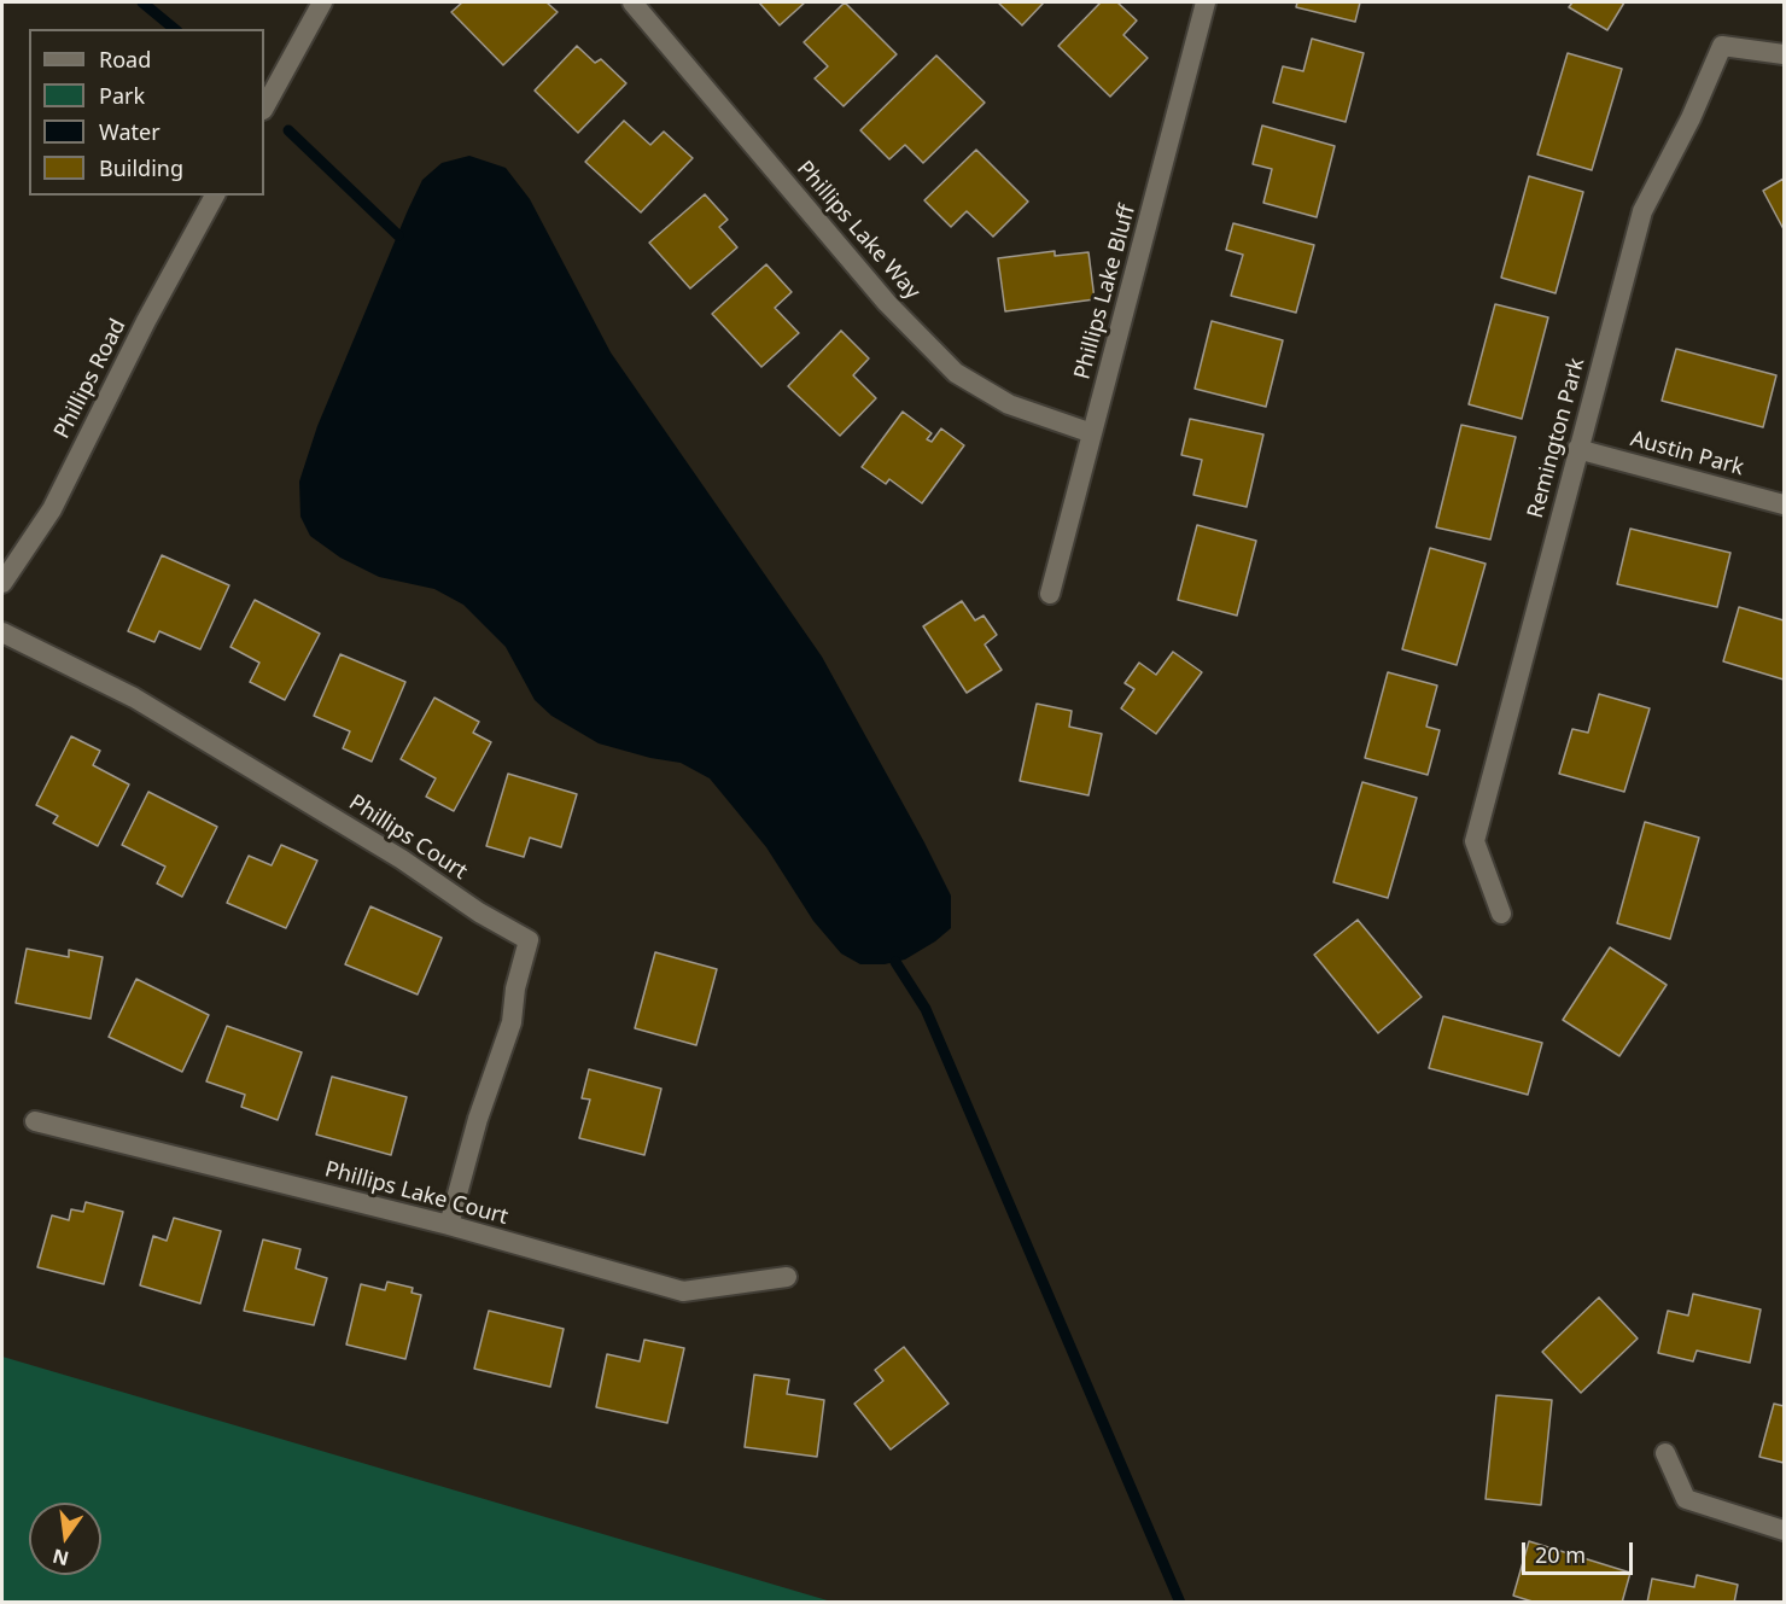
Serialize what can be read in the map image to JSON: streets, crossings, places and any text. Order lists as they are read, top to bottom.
{
  "streets": {
    "street": [
      "Phillips Lake Way",
      "Phillips Lake Bluff",
      "Phillips Road",
      "Remington Park",
      "Austin Park",
      "Phillips Court",
      "Phillips Lake Court"
    ]
  },
  "crossings": [
    ["Phillips Lake Way", "Phillips Lake Bluff"],
    ["Remington Park", "Austin Park"],
    ["Phillips Court", "Phillips Lake Court"]
  ],
  "legend": [
    "Road",
    "Park",
    "Water",
    "Building"
  ],
  "scale_bar": "20 m",
  "north": "bottom"
}
